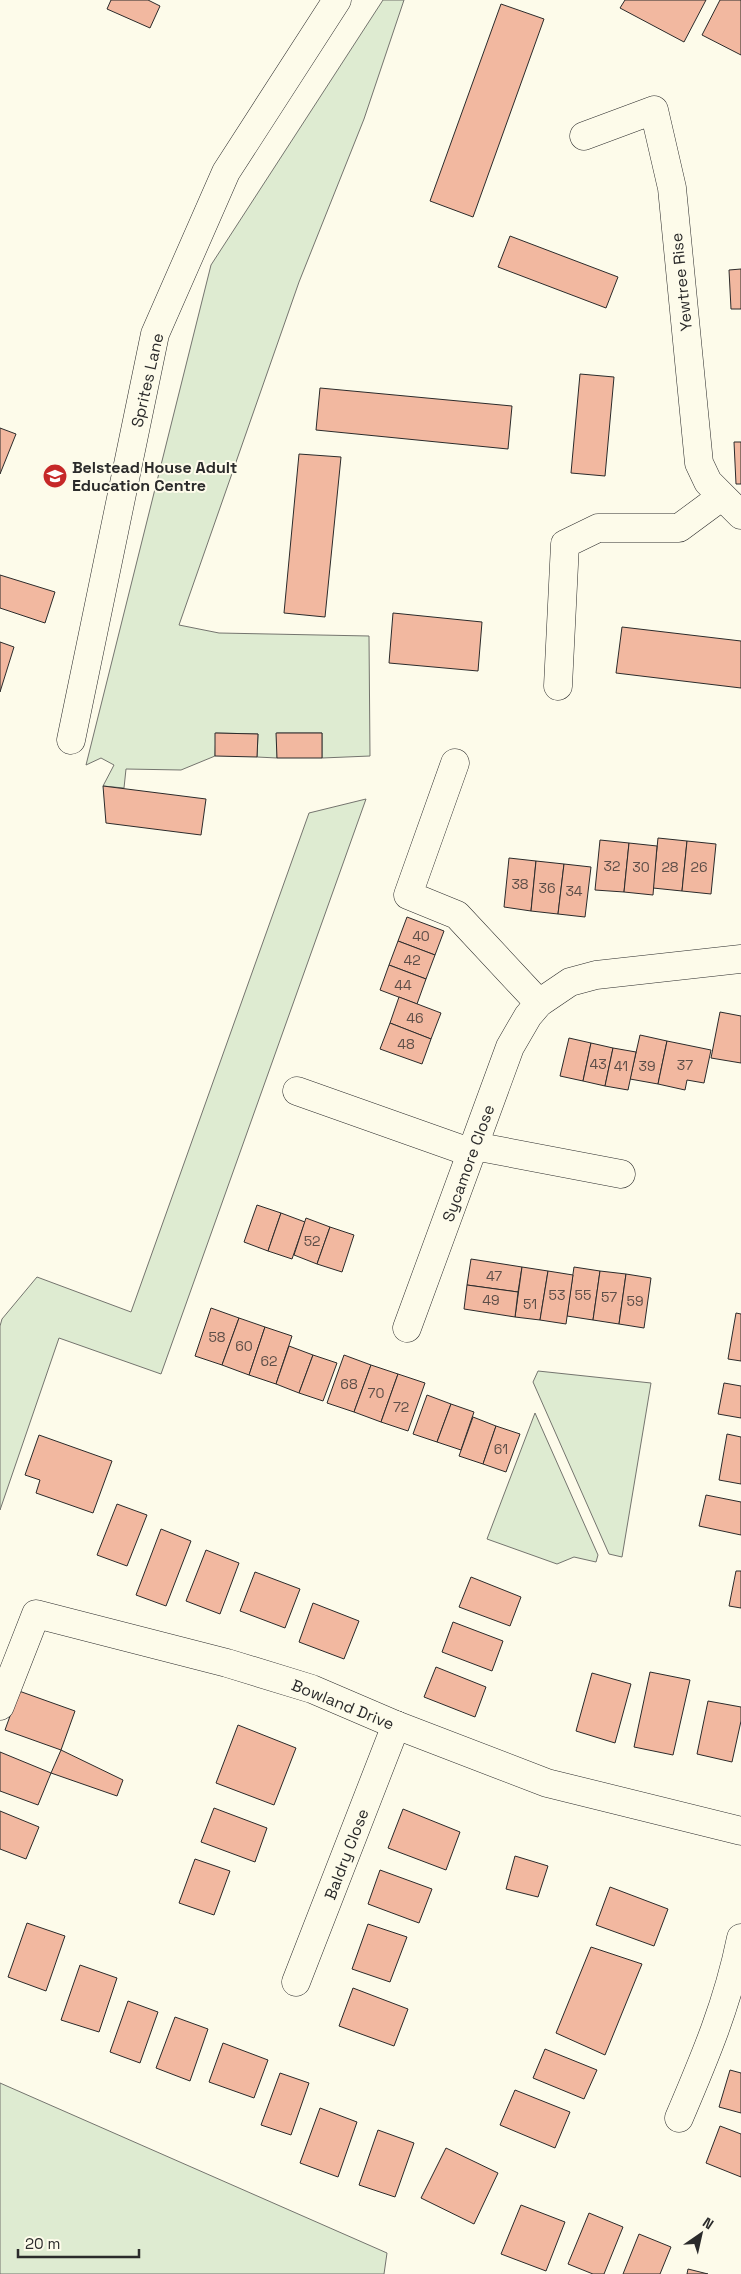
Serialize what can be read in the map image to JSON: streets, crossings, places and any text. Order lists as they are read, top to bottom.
{
  "streets": {
    "street": [
      "Yewtree Rise",
      "Sprites Lane",
      "Sycamore Close",
      "Bowland Drive",
      "Baldry Close"
    ]
  },
  "crossings": [
    ["Bowland Drive", "Baldry Close"]
  ],
  "places": {
    "school or university": ["Belstead House Adult Education Centre"]
  },
  "house_numbers": [
    "32",
    "30",
    "28",
    "26",
    "38",
    "36",
    "34",
    "40",
    "42",
    "44",
    "46",
    "48",
    "43",
    "37",
    "41",
    "39",
    "52",
    "47",
    "53",
    "55",
    "57",
    "49",
    "59",
    "51",
    "58",
    "60",
    "62",
    "68",
    "70",
    "72",
    "61"
  ],
  "scale_bar": "20 m",
  "north": "top right"
}
